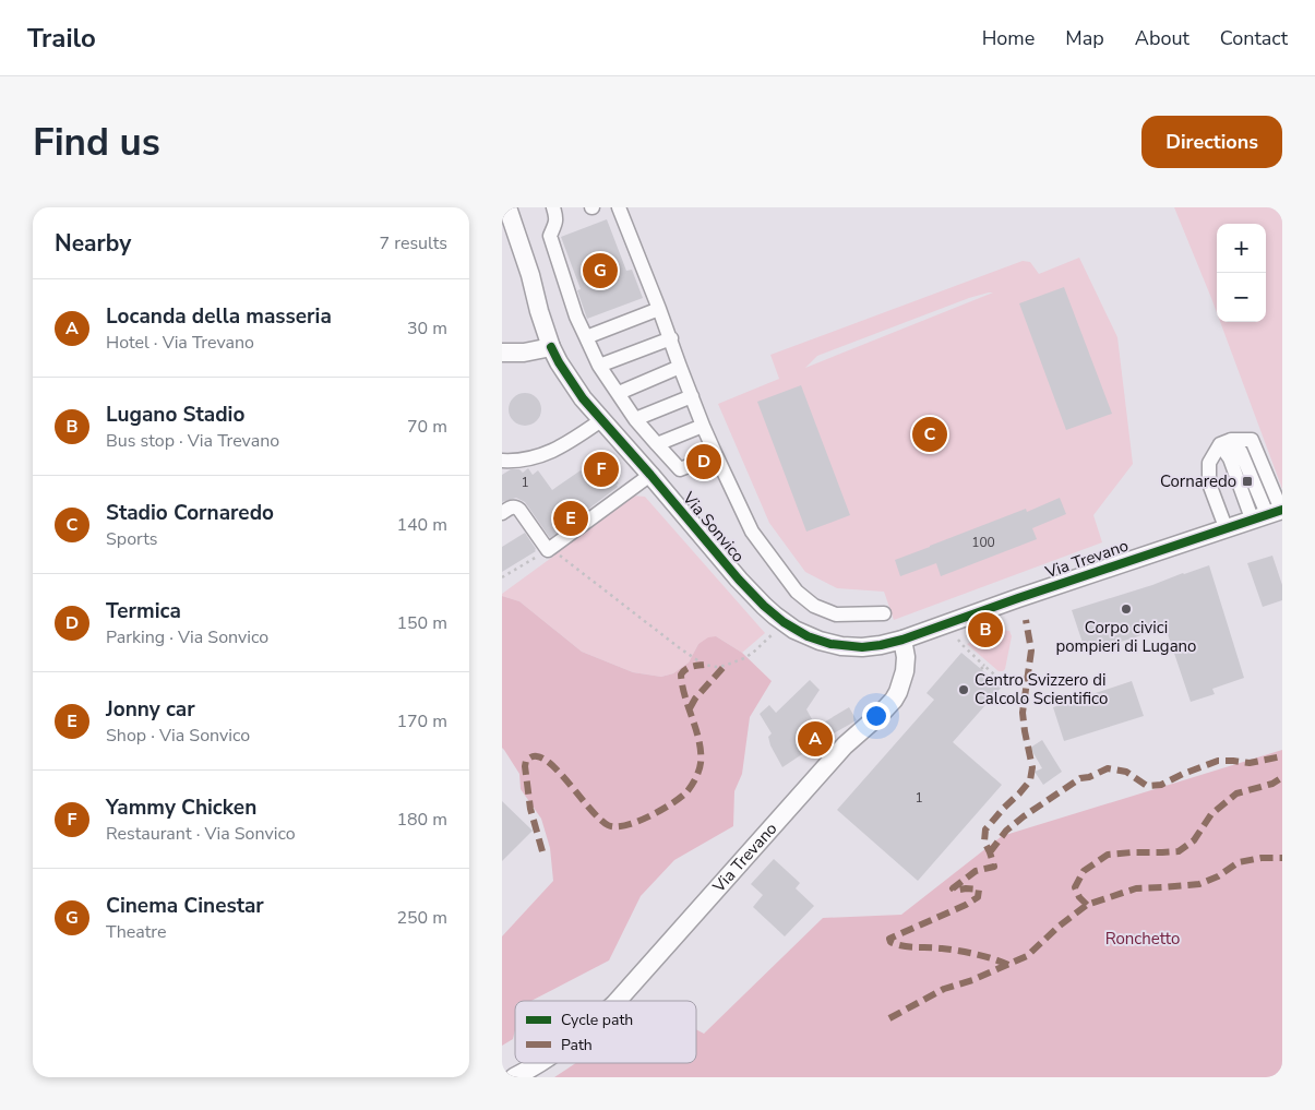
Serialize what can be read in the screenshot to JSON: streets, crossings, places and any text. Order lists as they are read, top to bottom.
{
  "streets": {
    "main road": ["Via Sonvico", "Via Trevano"]
  },
  "crossings": [
    ["Via Sonvico", "Via Trevano"]
  ],
  "parks": ["Ronchetto"],
  "places": {
    "transit": ["Cornaredo"],
    "other": ["Corpo civici pompieri di Lugano", "Centro Svizzero di Calcolo Scientifico"]
  },
  "house_numbers": ["1", "100", "1"],
  "legend": ["Cycle path", "Path"],
  "page": {
    "header": "Trailo",
    "nav": [
      "Home",
      "Map",
      "About",
      "Contact"
    ],
    "buttons": "Directions",
    "title": "Find us",
    "heading": ["Nearby", "7 results"],
    "map_buttons": ["+", "−"],
    "pins": [
      "G",
      "C",
      "D",
      "F",
      "E",
      "B",
      "A"
    ],
    "list": [
      {
        "mark": "A",
        "name": "Locanda della masseria",
        "note": "Hotel · Via Trevano",
        "value": "30 m"
      },
      {
        "mark": "B",
        "name": "Lugano Stadio",
        "note": "Bus stop · Via Trevano",
        "value": "70 m"
      },
      {
        "mark": "C",
        "name": "Stadio Cornaredo",
        "note": "Sports",
        "value": "140 m"
      },
      {
        "mark": "D",
        "name": "Termica",
        "note": "Parking · Via Sonvico",
        "value": "150 m"
      },
      {
        "mark": "E",
        "name": "Jonny car",
        "note": "Shop · Via Sonvico",
        "value": "170 m"
      },
      {
        "mark": "F",
        "name": "Yammy Chicken",
        "note": "Restaurant · Via Sonvico",
        "value": "180 m"
      },
      {
        "mark": "G",
        "name": "Cinema Cinestar",
        "note": "Theatre",
        "value": "250 m"
      }
    ]
  }
}
